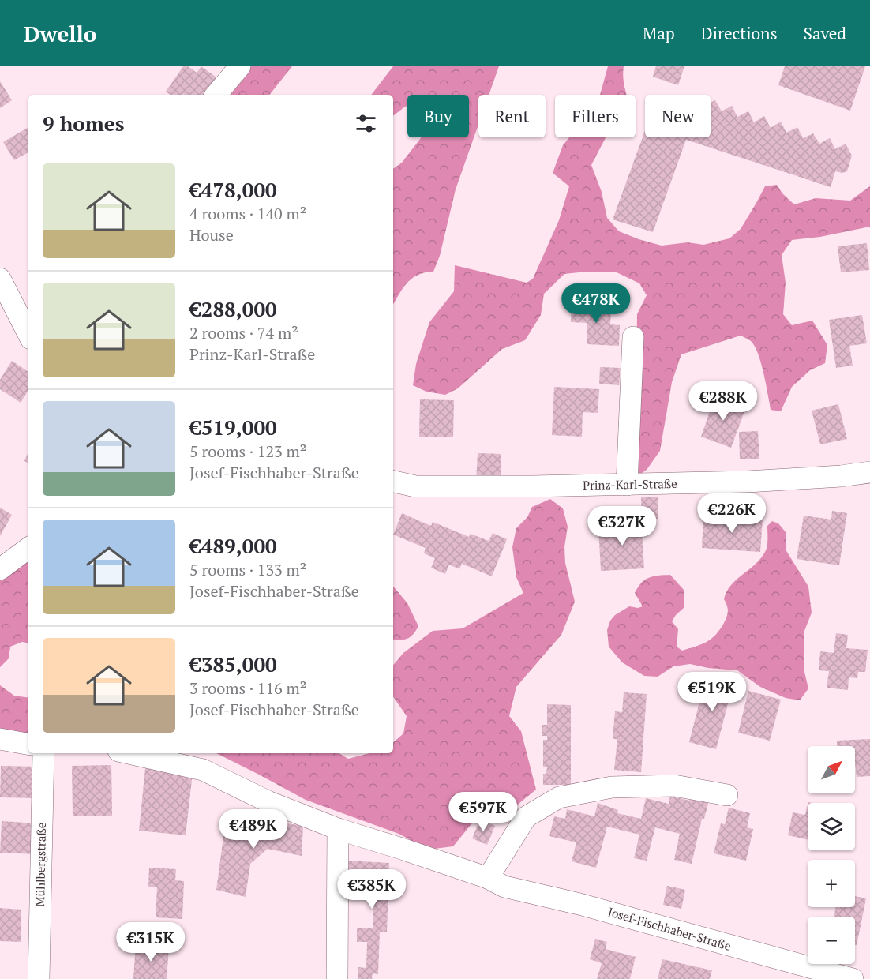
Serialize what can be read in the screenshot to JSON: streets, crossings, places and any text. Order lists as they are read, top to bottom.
{
  "streets": {
    "street": ["Prinz-Karl-Straße", "Mühlbergstraße", "Josef-Fischhaber-Straße"]
  },
  "north": "top right",
  "page": {
    "header": "Dwello",
    "nav": ["Map", "Directions", "Saved"],
    "chip": [
      "Buy",
      "Rent",
      "Filters",
      "New"
    ],
    "heading": "9 homes",
    "list": [
      {
        "name": "€478,000",
        "note": "4 rooms · 140 m² · House"
      },
      {
        "name": "€288,000",
        "note": "2 rooms · 74 m² · Prinz-Karl-Straße"
      },
      {
        "name": "€519,000",
        "note": "5 rooms · 123 m² · Josef-Fischhaber-Straße"
      },
      {
        "name": "€489,000",
        "note": "5 rooms · 133 m² · Josef-Fischhaber-Straße"
      },
      {
        "name": "€385,000",
        "note": "3 rooms · 116 m² · Josef-Fischhaber-Straße"
      }
    ],
    "price": [
      "€478K",
      "€288K",
      "€226K",
      "€327K",
      "€519K",
      "€597K",
      "€489K",
      "€385K",
      "€315K"
    ],
    "map_buttons": ["+", "−"]
  }
}
